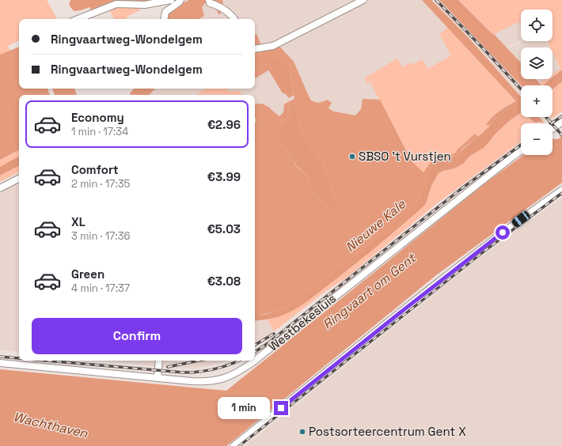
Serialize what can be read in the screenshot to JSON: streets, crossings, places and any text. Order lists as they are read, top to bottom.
{
  "streets": {
    "street": ["Westbekesluis"]
  },
  "water": ["Nieuwe Kale", "Ringvaart om Gent", "Wachthaven"],
  "places": ["SBSO 't Vurstjen", "Postsorteercentrum Gent X"],
  "page": {
    "map_buttons": ["+", "−"],
    "banner": ["Ringvaartweg-Wondelgem", "Ringvaartweg-Wondelgem"],
    "list": [
      {
        "name": "Economy",
        "note": "1 min · 17:34",
        "value": "€2.96"
      },
      {
        "name": "Comfort",
        "note": "2 min · 17:35",
        "value": "€3.99"
      },
      {
        "name": "XL",
        "note": "3 min · 17:36",
        "value": "€5.03"
      },
      {
        "name": "Green",
        "note": "4 min · 17:37",
        "value": "€3.08"
      }
    ],
    "buttons": "Confirm",
    "bubble": "1 min"
  }
}
